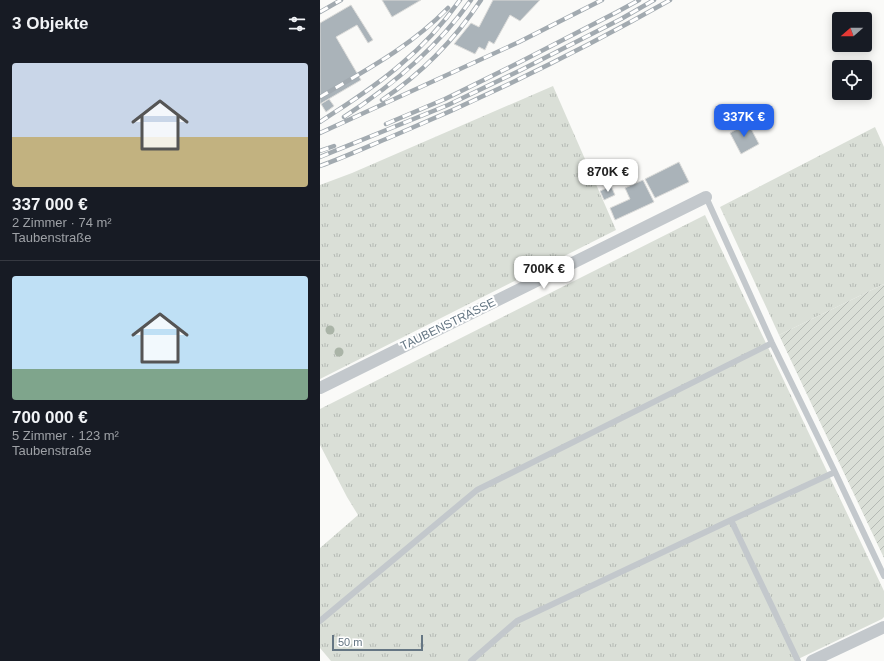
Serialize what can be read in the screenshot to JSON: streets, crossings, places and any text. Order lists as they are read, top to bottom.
{
  "streets": {
    "street": ["TAUBENSTRASSE"]
  },
  "scale_bar": "50 m",
  "north": "left",
  "page": {
    "heading": "3 Objekte",
    "list": [
      {
        "name": "337 000 €",
        "note": "2 Zimmer · 74 m² · Taubenstraße"
      },
      {
        "name": "700 000 €",
        "note": "5 Zimmer · 123 m² · Taubenstraße"
      }
    ],
    "price": ["337K €", "870K €", "700K €"],
    "scale": "50 m"
  }
}
